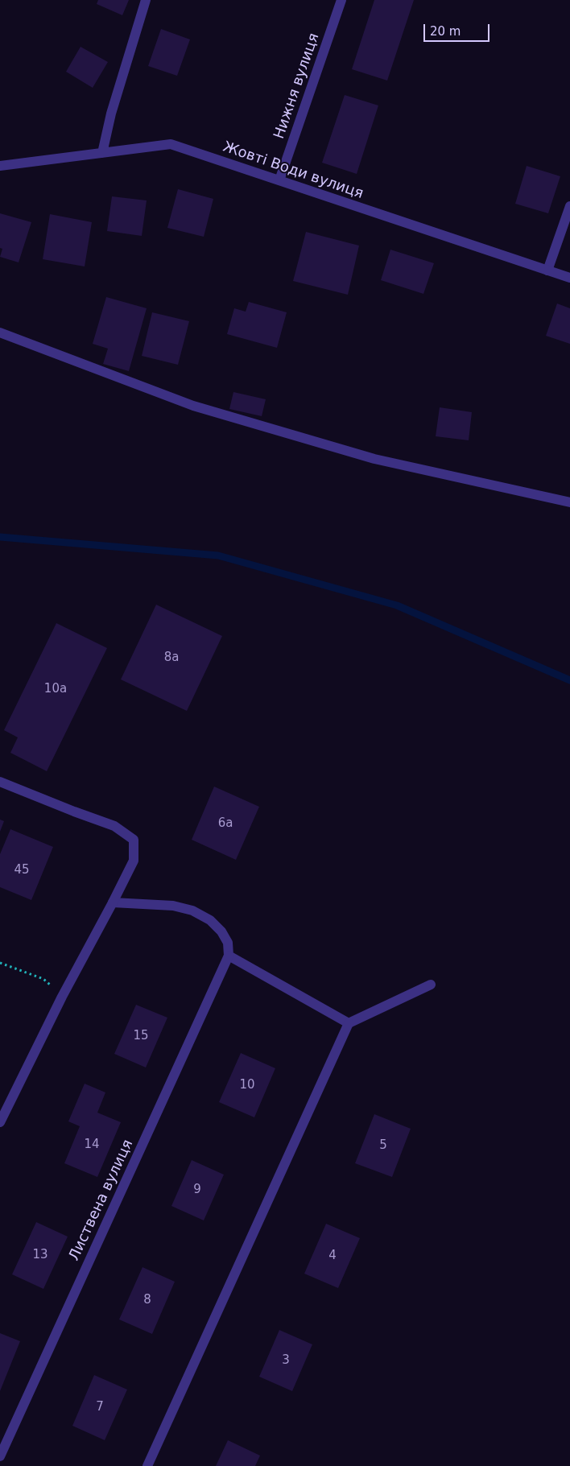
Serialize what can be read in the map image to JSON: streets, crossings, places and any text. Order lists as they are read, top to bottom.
{
  "streets": {
    "street": ["Нижня вулиця", "Жовті Води вулиця", "Листвена вулиця"]
  },
  "crossings": [
    ["Нижня вулиця", "Жовті Води вулиця"]
  ],
  "house_numbers": [
    "8а",
    "10а",
    "6а",
    "45",
    "15",
    "10",
    "14",
    "5",
    "9",
    "13",
    "4",
    "8",
    "3",
    "7"
  ],
  "scale_bar": "20 m"
}
